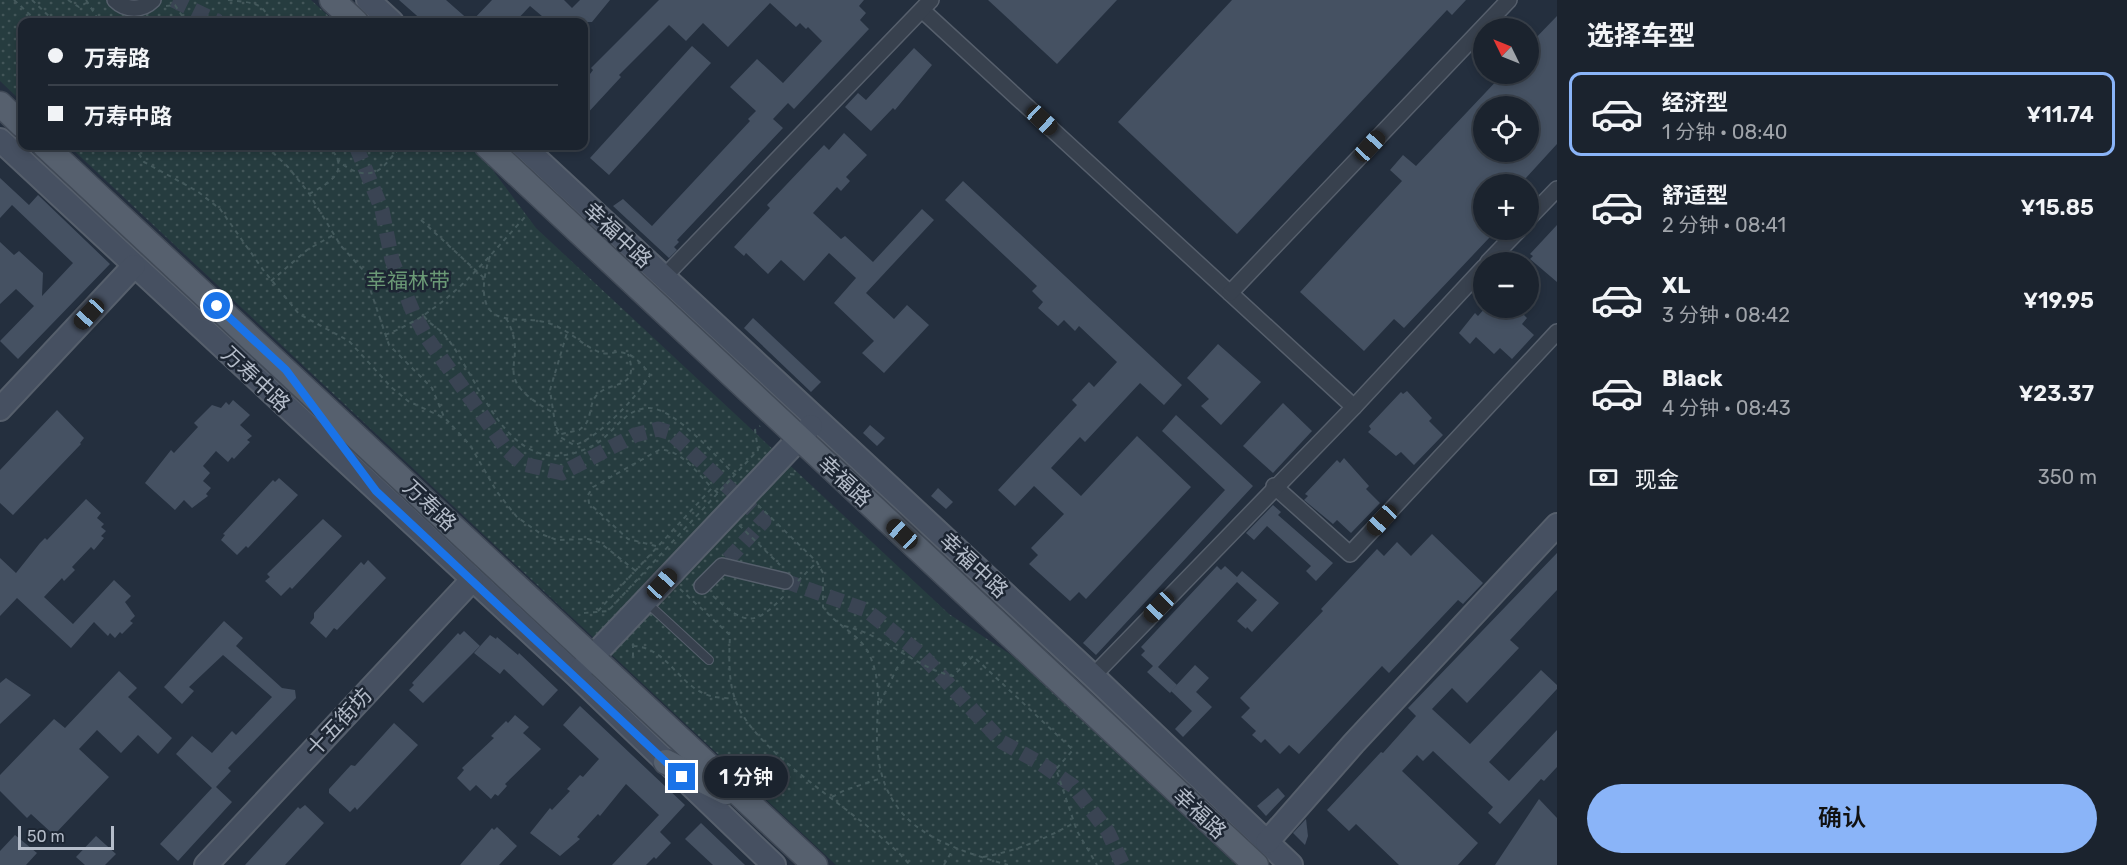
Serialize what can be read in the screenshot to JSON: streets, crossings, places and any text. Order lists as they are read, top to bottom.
{
  "streets": {
    "main road": [
      "幸福中路",
      "万寿中路",
      "幸福路",
      "万寿路",
      "十五街坊"
    ]
  },
  "crossings": [
    ["万寿中路", "十五街坊"]
  ],
  "parks": ["幸福林带"],
  "scale_bar": "50 m",
  "north": "top left",
  "page": {
    "heading": "选择车型",
    "map_buttons": ["+", "−"],
    "banner": ["万寿路", "万寿中路"],
    "list": [
      {
        "name": "经济型",
        "note": "1 分钟 · 08:40",
        "value": "¥11.74"
      },
      {
        "name": "舒适型",
        "note": "2 分钟 · 08:41",
        "value": "¥15.85"
      },
      {
        "name": "XL",
        "note": "3 分钟 · 08:42",
        "value": "¥19.95"
      },
      {
        "name": "Black",
        "note": "4 分钟 · 08:43",
        "value": "¥23.37"
      }
    ],
    "pay": ["现金", "350 m"],
    "bubble": "1 分钟",
    "buttons": "确认",
    "scale": "50 m"
  }
}
